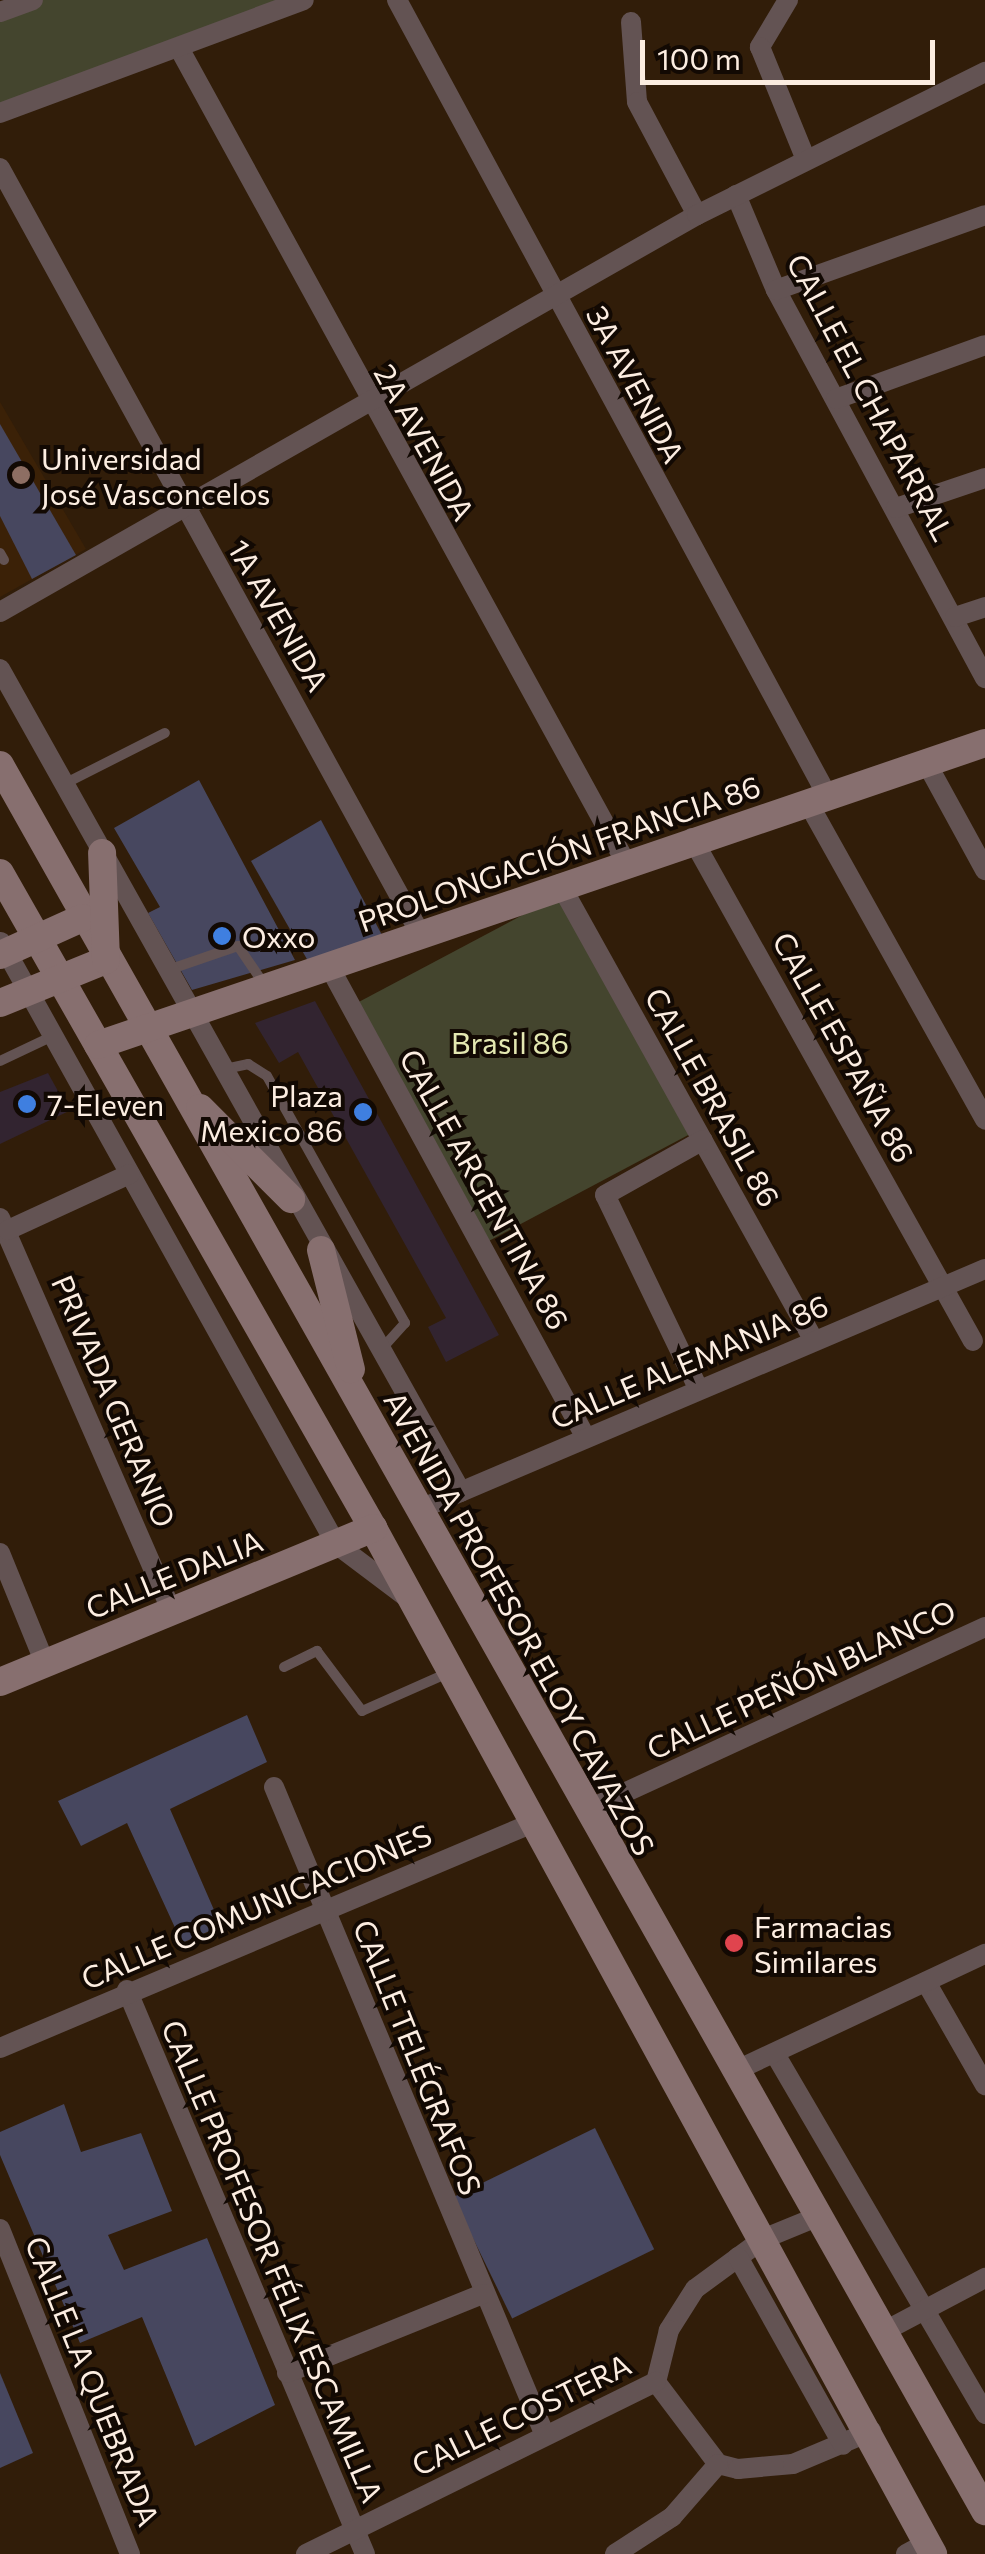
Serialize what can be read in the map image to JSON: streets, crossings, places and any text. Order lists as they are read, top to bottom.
{
  "streets": {
    "main road": ["PROLONGACIÓN FRANCIA 86", "CALLE DALIA", "AVENIDA PROFESOR ELOY CAVAZOS"],
    "street": [
      "3A AVENIDA",
      "CALLE EL CHAPARRAL",
      "2A AVENIDA",
      "1A AVENIDA",
      "CALLE ESPAÑA 86",
      "CALLE BRASIL 86",
      "CALLE ARGENTINA 86",
      "CALLE ALEMANIA 86",
      "PRIVADA GERANIO",
      "CALLE PEÑÓN BLANCO",
      "CALLE COMUNICACIONES",
      "CALLE TELÉGRAFOS",
      "CALLE PROFESOR FÉLIX ESCAMILLA",
      "CALLE LA QUEBRADA",
      "CALLE COSTERA"
    ]
  },
  "crossings": [
    ["3A AVENIDA", "PROLONGACIÓN FRANCIA 86"],
    ["2A AVENIDA", "PROLONGACIÓN FRANCIA 86"],
    ["1A AVENIDA", "PROLONGACIÓN FRANCIA 86"],
    ["PROLONGACIÓN FRANCIA 86", "CALLE ESPAÑA 86"],
    ["PROLONGACIÓN FRANCIA 86", "CALLE BRASIL 86"],
    ["PROLONGACIÓN FRANCIA 86", "CALLE ARGENTINA 86"],
    ["PROLONGACIÓN FRANCIA 86", "AVENIDA PROFESOR ELOY CAVAZOS"],
    ["CALLE ESPAÑA 86", "CALLE ALEMANIA 86"],
    ["CALLE BRASIL 86", "CALLE ALEMANIA 86"],
    ["CALLE ARGENTINA 86", "CALLE ALEMANIA 86"],
    ["CALLE ALEMANIA 86", "AVENIDA PROFESOR ELOY CAVAZOS"],
    ["PRIVADA GERANIO", "CALLE DALIA"],
    ["AVENIDA PROFESOR ELOY CAVAZOS", "CALLE PEÑÓN BLANCO"],
    ["CALLE COMUNICACIONES", "CALLE TELÉGRAFOS"],
    ["CALLE COMUNICACIONES", "CALLE PROFESOR FÉLIX ESCAMILLA"],
    ["CALLE TELÉGRAFOS", "CALLE COSTERA"],
    ["CALLE PROFESOR FÉLIX ESCAMILLA", "CALLE COSTERA"]
  ],
  "parks": ["Brasil 86"],
  "places": [
    "Universidad José Vasconcelos",
    "Oxxo",
    "7-Eleven",
    "Plaza Mexico 86",
    "Farmacias Similares"
  ],
  "scale_bar": "100 m"
}
